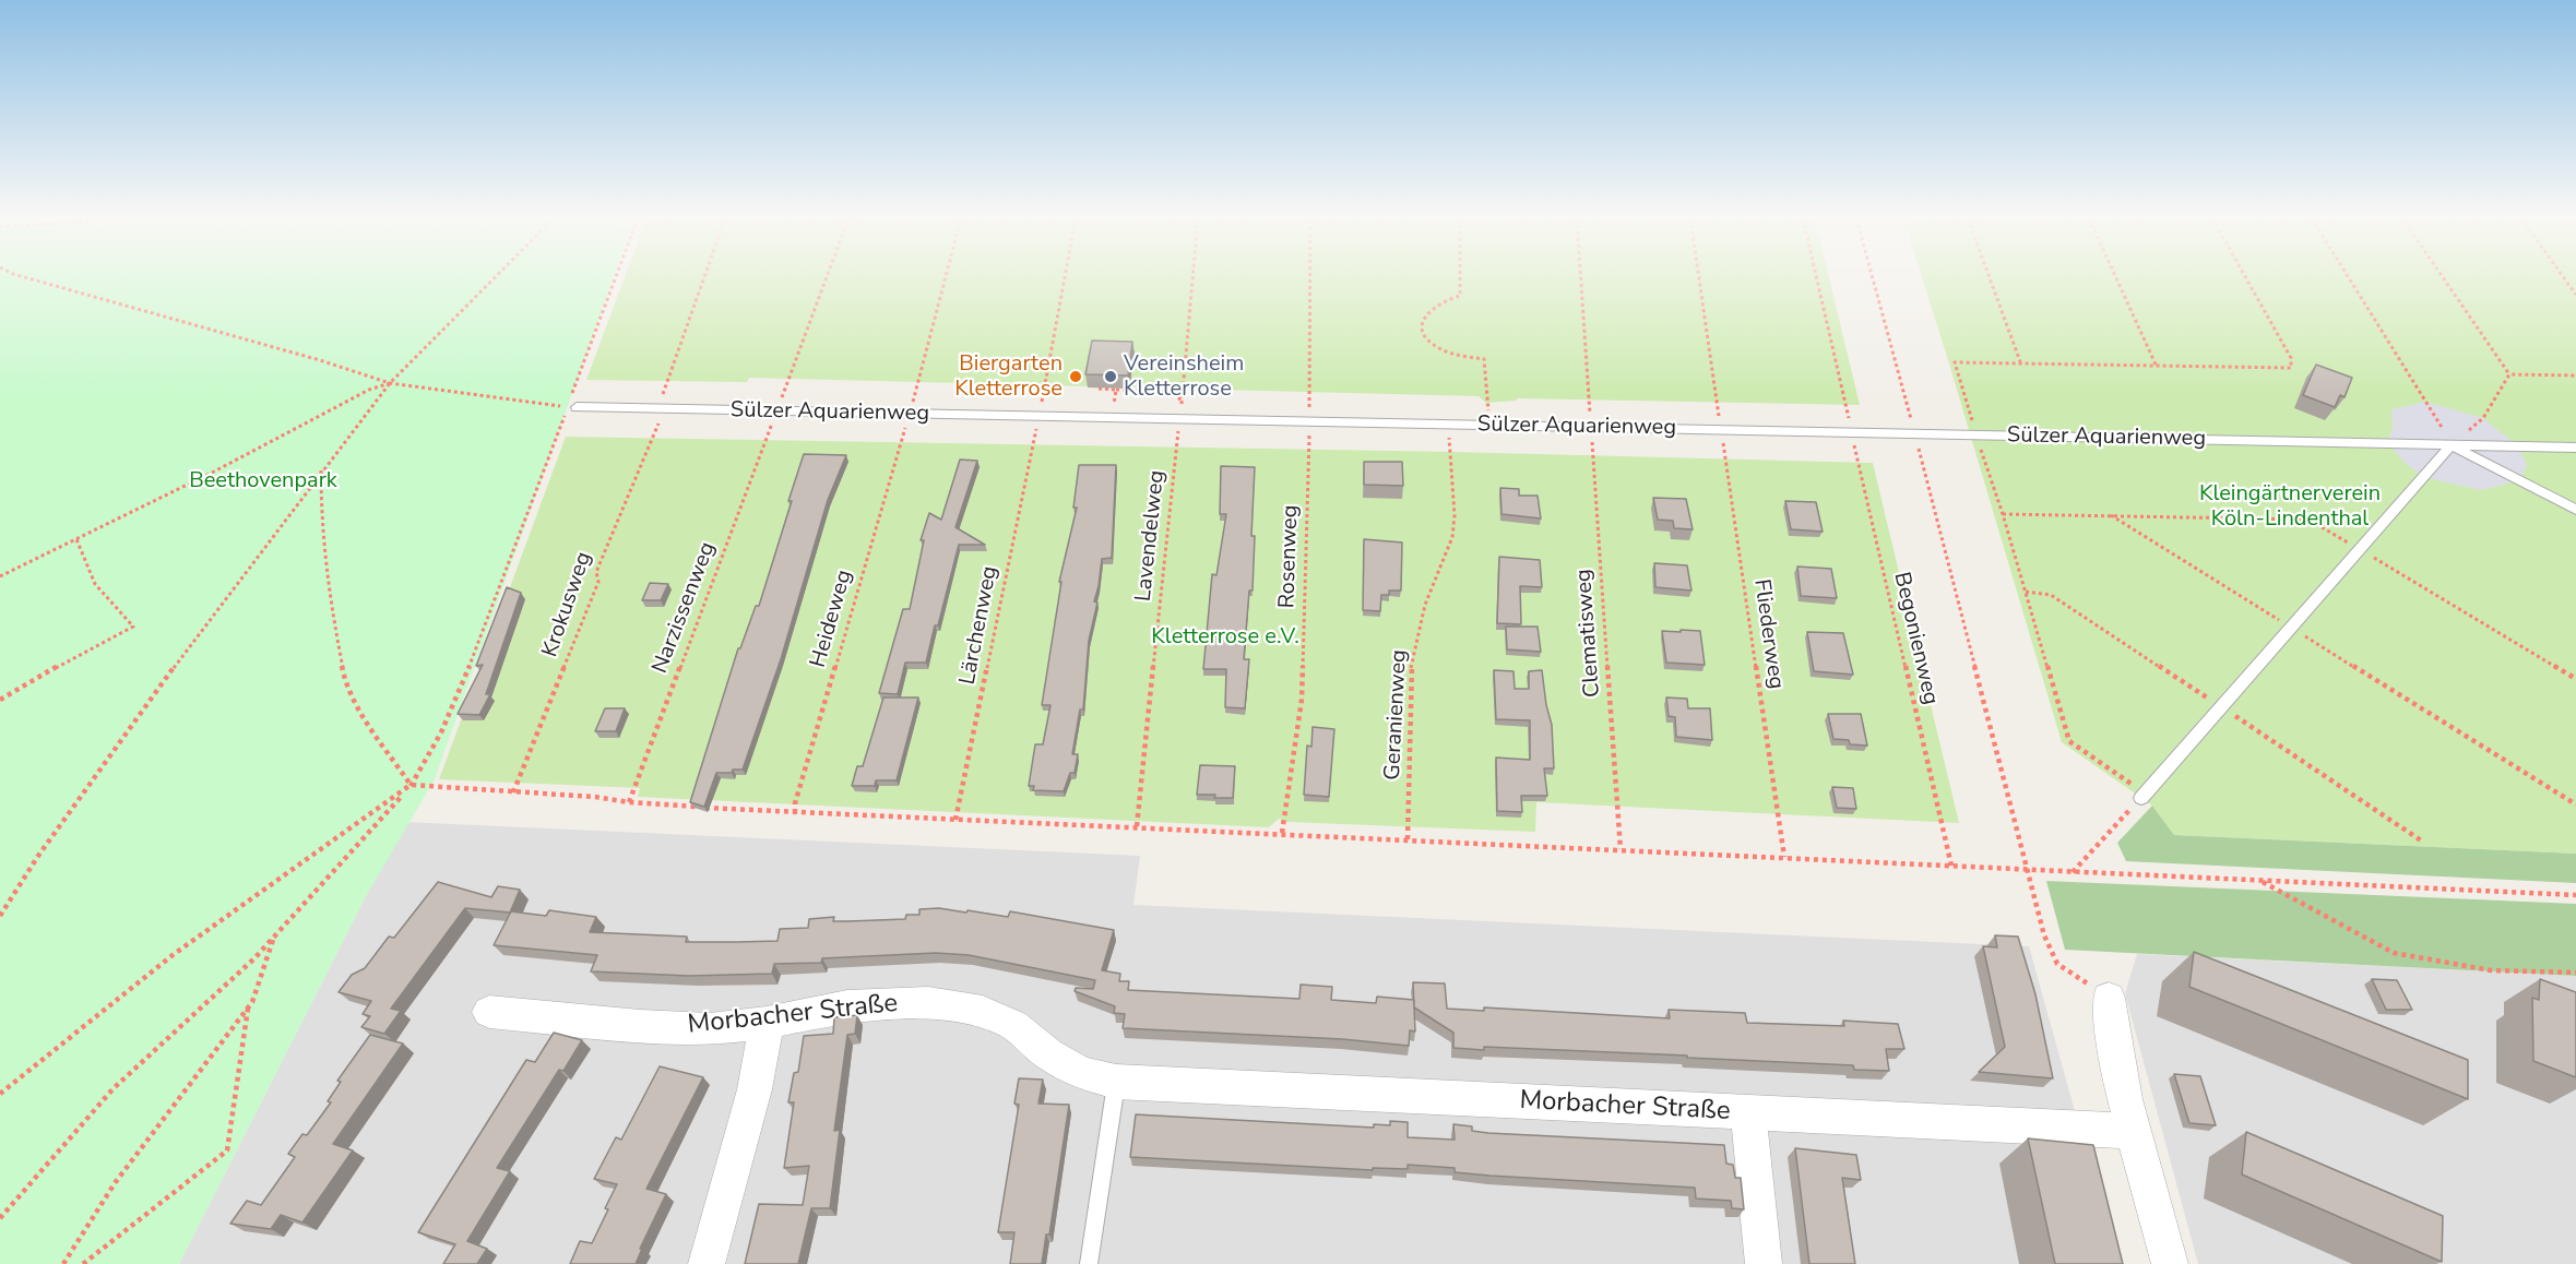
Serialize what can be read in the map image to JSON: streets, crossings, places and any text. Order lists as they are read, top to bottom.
{
  "streets": {
    "street": ["Morbacher Straße"],
    "lane": ["Sülzer Aquarienweg"],
    "path": [
      "Lavendelweg",
      "Rosenweg",
      "Krokusweg",
      "Narzissenweg",
      "Heideweg",
      "Lärchenweg",
      "Clematisweg",
      "Fliederweg",
      "Begonienweg",
      "Geranienweg"
    ]
  },
  "parks": ["Beethovenpark", "Kleingärtnerverein Köln-Lindenthal", "Kletterrose e.V."],
  "places": ["Biergarten Kletterrose", "Vereinsheim Kletterrose"]
}
